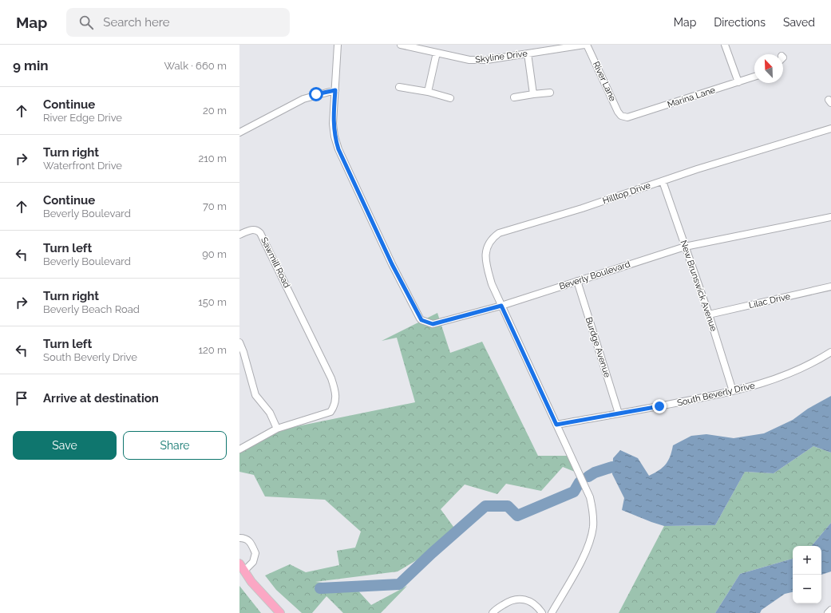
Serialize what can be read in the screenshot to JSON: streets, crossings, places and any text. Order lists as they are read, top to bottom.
{
  "streets": {
    "street": [
      "Skyline Drive",
      "River Lane",
      "Marina Lane",
      "Hilltop Drive",
      "Sawmill Road",
      "Beverly Boulevard",
      "New Brunswick Avenue",
      "Lilac Drive",
      "Burdge Avenue",
      "South Beverly Drive"
    ]
  },
  "crossings": [
    ["River Lane", "Marina Lane"],
    ["Hilltop Drive", "Beverly Boulevard"],
    ["Hilltop Drive", "New Brunswick Avenue"],
    ["Beverly Boulevard", "New Brunswick Avenue"],
    ["Beverly Boulevard", "Burdge Avenue"],
    ["New Brunswick Avenue", "Lilac Drive"],
    ["New Brunswick Avenue", "South Beverly Drive"],
    ["Burdge Avenue", "South Beverly Drive"]
  ],
  "north": "top left",
  "page": {
    "header": "Map",
    "search": "Search here",
    "nav": ["Map", "Directions", "Saved"],
    "heading": ["9 min", "Walk · 660 m"],
    "list": [
      ["Continue", "River Edge Drive", "20 m"],
      ["Turn right", "Waterfront Drive", "210 m"],
      ["Continue", "Beverly Boulevard", "70 m"],
      ["Turn left", "Beverly Boulevard", "90 m"],
      ["Turn right", "Beverly Beach Road", "150 m"],
      ["Turn left", "South Beverly Drive", "120 m"],
      "Arrive at destination"
    ],
    "buttons": ["Save", "Share"],
    "map_buttons": ["+", "−"]
  }
}
